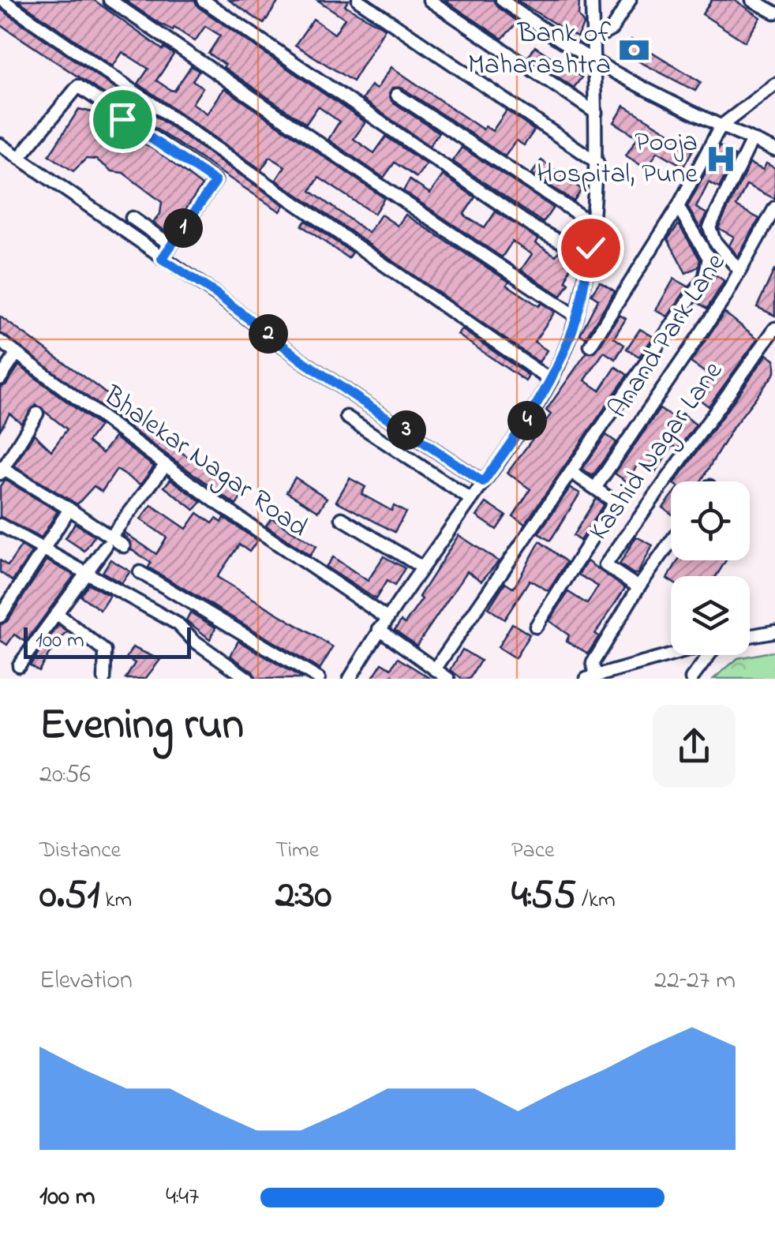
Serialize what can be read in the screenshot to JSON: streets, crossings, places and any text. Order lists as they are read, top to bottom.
{
  "streets": {
    "street": ["Anand Park Lane", "Kashid Nagar Lane", "Bhalekar Nagar Road"]
  },
  "places": {
    "bank": ["Bank of Maharashtra"],
    "hospital": ["Pooja Hospital, Pune"]
  },
  "scale_bar": "100 m",
  "page": {
    "pins": [
      "1",
      "2",
      "4",
      "3"
    ],
    "scale": "100 m",
    "heading": ["Evening run", "20:56"],
    "stats": [
      ["Distance", "0.51 km"],
      ["Time", "2:30"],
      ["Pace", "4:55 /km"]
    ],
    "chart": ["Elevation", "22–27 m"],
    "list": [
      {
        "name": "100 m",
        "note": "4:47"
      }
    ]
  }
}
